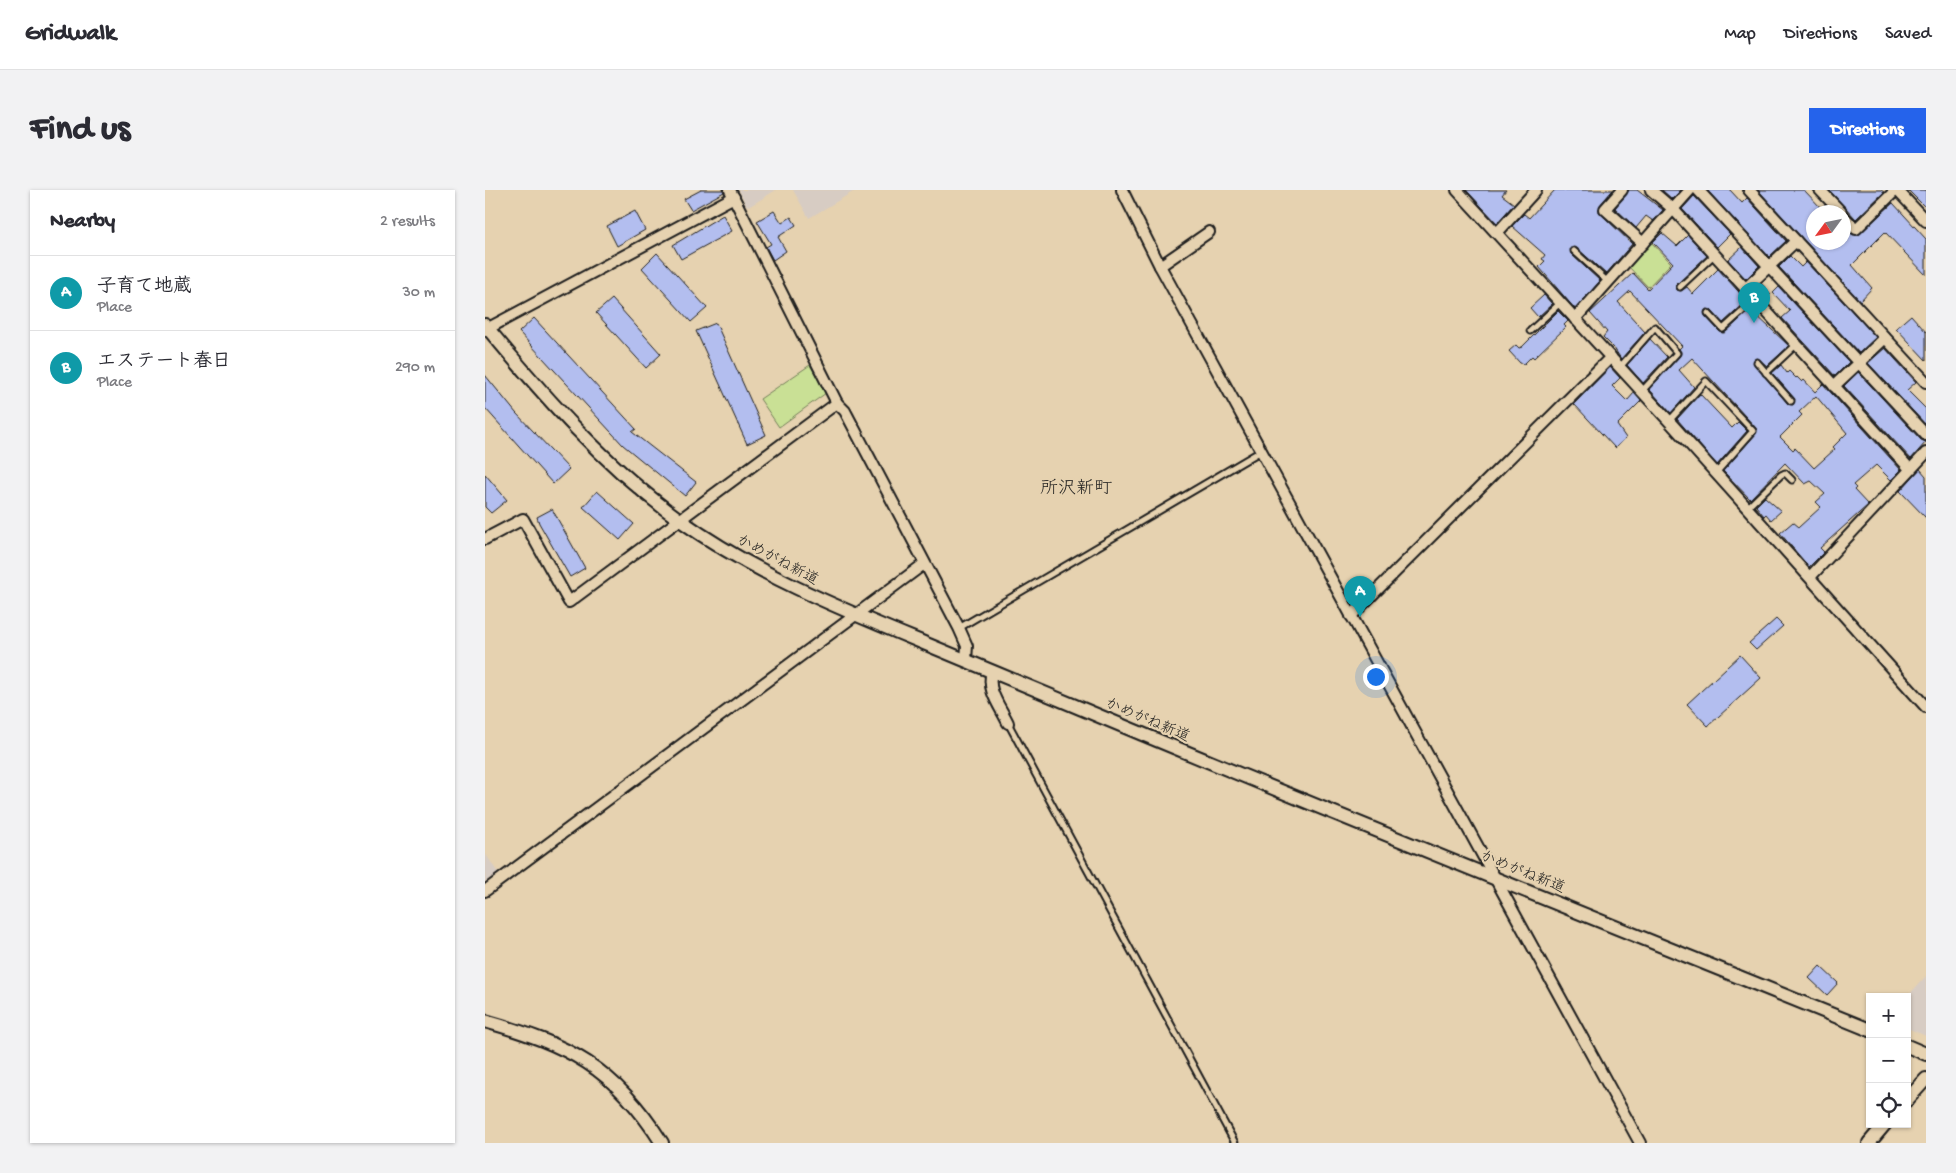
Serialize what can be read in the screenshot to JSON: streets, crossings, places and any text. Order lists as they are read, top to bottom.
{
  "streets": {
    "street": ["かめがね新道"]
  },
  "districts": ["所沢新町"],
  "north": "bottom left",
  "page": {
    "header": "Gridwalk",
    "nav": ["Map", "Directions", "Saved"],
    "buttons": "Directions",
    "title": "Find us",
    "heading": ["Nearby", "2 results"],
    "list": [
      {
        "mark": "A",
        "name": "子育て地蔵",
        "note": "Place",
        "value": "30 m"
      },
      {
        "mark": "B",
        "name": "エステート春日",
        "note": "Place",
        "value": "290 m"
      }
    ],
    "pins": ["B", "A"],
    "map_buttons": ["+", "−"]
  }
}
